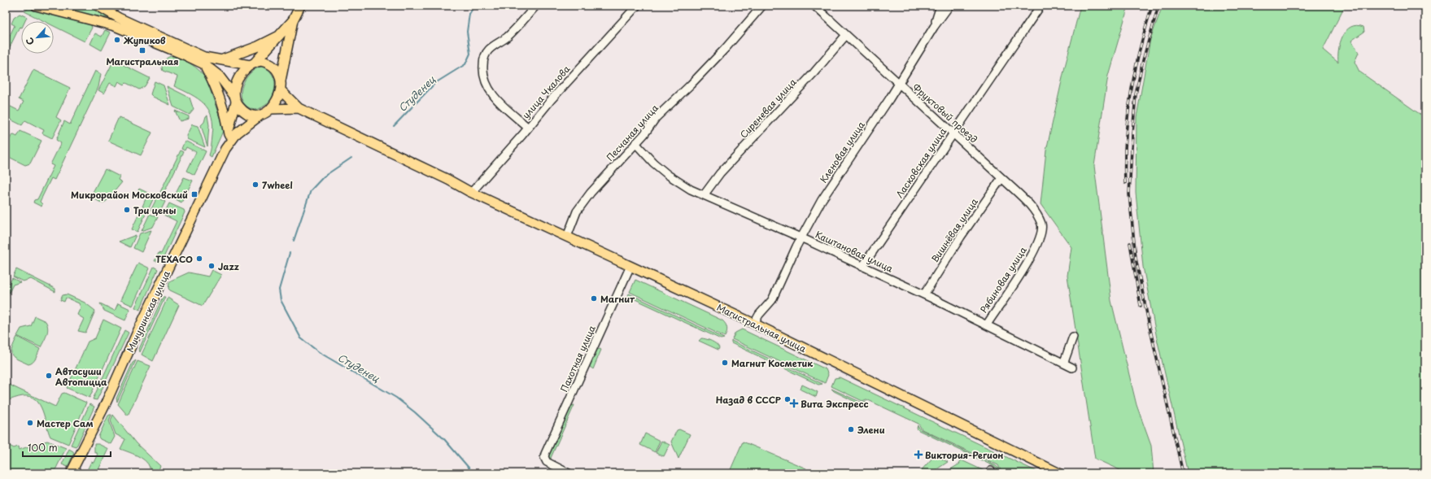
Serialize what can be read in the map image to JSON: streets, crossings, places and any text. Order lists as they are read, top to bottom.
{
  "streets": {
    "main road": ["Мичуринская улица", "Магистральная улица"],
    "street": [
      "улица Чкалова",
      "Сиреневая улица",
      "Фруктовый проезд",
      "Песчаная улица",
      "Кленовая улица",
      "Ласковская улица",
      "Вишнёвая улица",
      "Каштановая улица",
      "Рябиновая улица",
      "Пахотная улица"
    ]
  },
  "crossings": [
    ["улица Чкалова", "Магистральная улица"],
    ["Сиреневая улица", "Фруктовый проезд"],
    ["Сиреневая улица", "Каштановая улица"],
    ["Фруктовый проезд", "Кленовая улица"],
    ["Фруктовый проезд", "Ласковская улица"],
    ["Фруктовый проезд", "Вишнёвая улица"],
    ["Фруктовый проезд", "Рябиновая улица"],
    ["Песчаная улица", "Каштановая улица"],
    ["Песчаная улица", "Магистральная улица"],
    ["Кленовая улица", "Каштановая улица"],
    ["Кленовая улица", "Магистральная улица"],
    ["Ласковская улица", "Каштановая улица"],
    ["Вишнёвая улица", "Каштановая улица"],
    ["Каштановая улица", "Рябиновая улица"],
    ["Магистральная улица", "Пахотная улица"]
  ],
  "water": ["Студенец"],
  "places": {
    "other": [
      "Жупиков",
      "7wheel",
      "Три цены",
      "ТЕХАСО",
      "Jazz",
      "Магнит",
      "Магнит Косметик",
      "Автосуши Автопицца",
      "Назад в СССР",
      "Мастер Сам",
      "Элени"
    ],
    "transit": ["Магистральная", "Микрорайон Московский"],
    "health": ["Вита Экспресс", "Виктория-Регион"]
  },
  "scale_bar": "100 m",
  "north": "bottom left"
}
